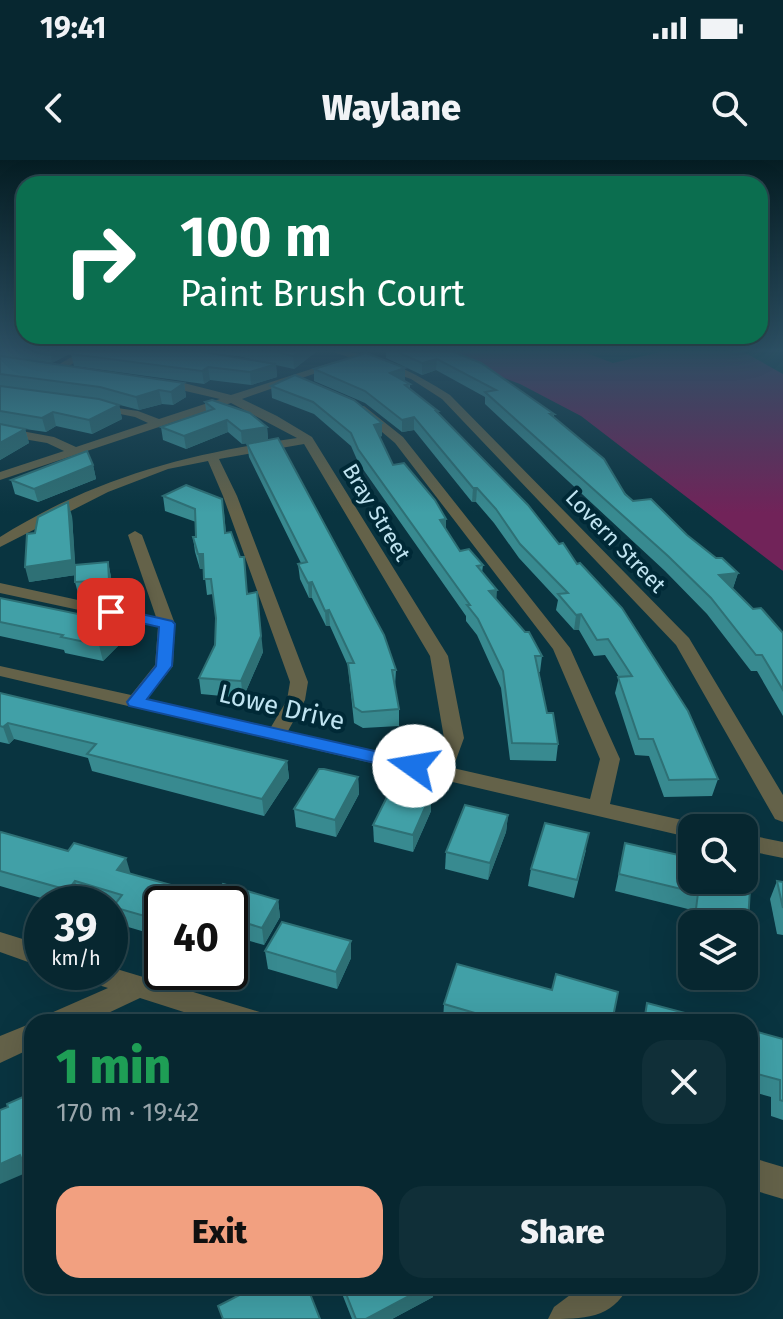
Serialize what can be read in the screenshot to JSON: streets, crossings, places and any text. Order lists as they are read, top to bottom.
{
  "streets": {
    "street": ["Bray Street", "Lovern Street", "Lowe Drive"]
  },
  "crossings": [
    ["Bray Street", "Lowe Drive"]
  ],
  "page": {
    "status": "19:41",
    "header": "Waylane",
    "turn": ["100 m", "Paint Brush Court"],
    "speed": "39 km/h",
    "limit": "40",
    "heading": ["1 min", "170 m · 19:42"],
    "buttons": ["Exit", "Share"]
  }
}
